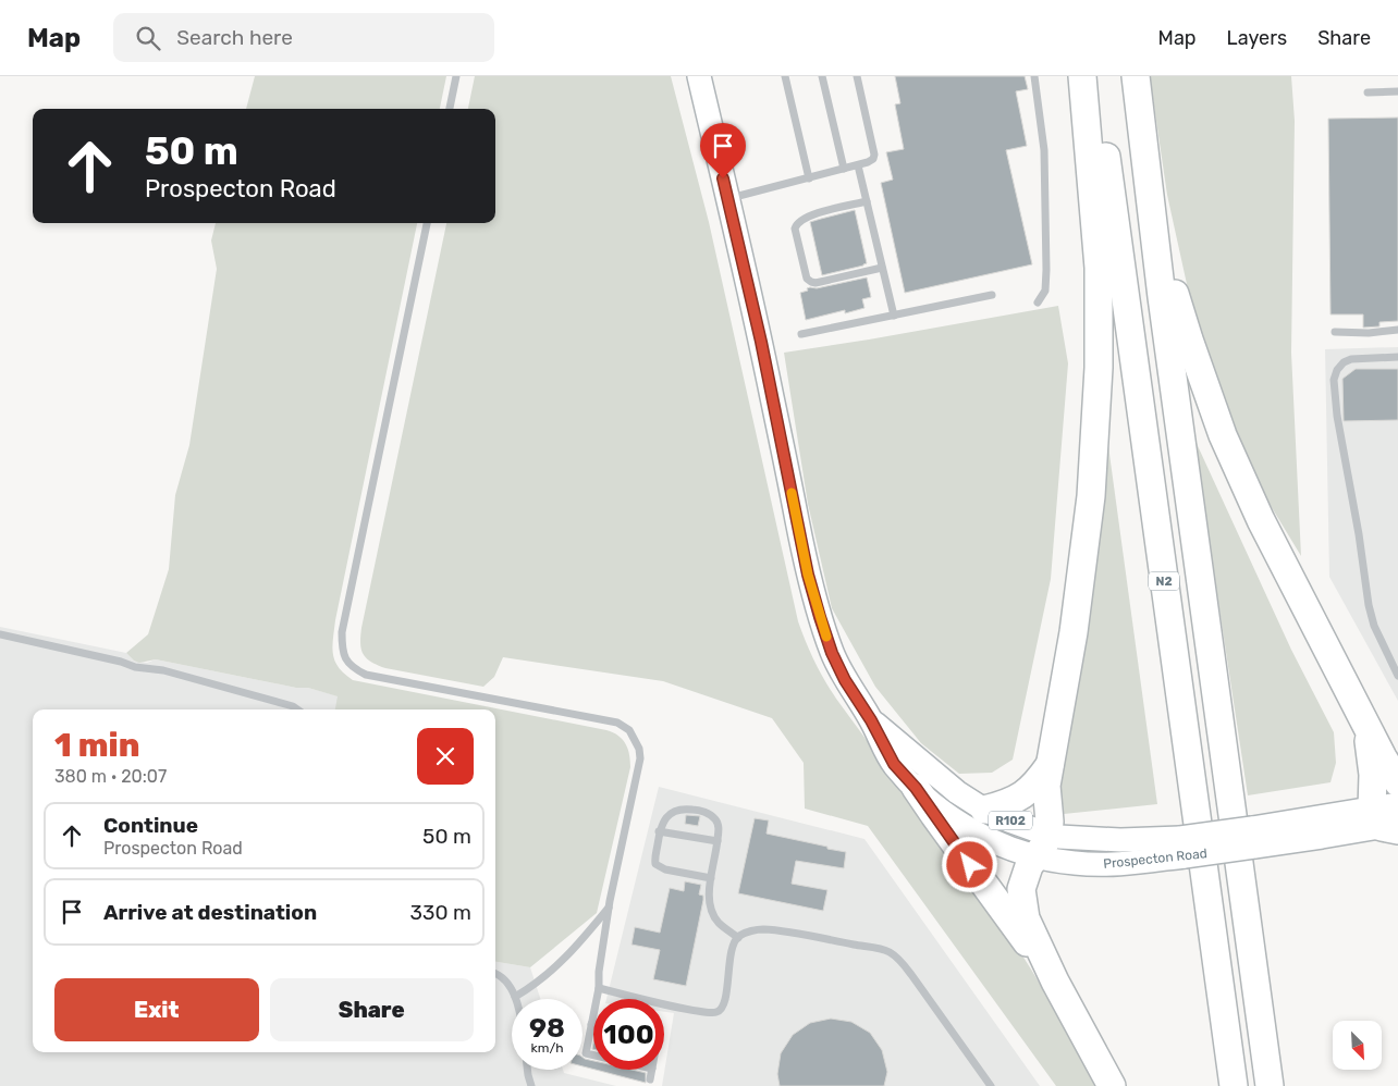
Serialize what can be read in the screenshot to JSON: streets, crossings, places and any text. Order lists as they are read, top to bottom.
{
  "streets": {
    "highway": ["N2"],
    "main road": ["R102", "Prospecton Road"]
  },
  "north": "bottom right",
  "page": {
    "header": "Map",
    "search": "Search here",
    "nav": ["Map", "Layers", "Share"],
    "turn": ["50 m", "Prospecton Road"],
    "heading": ["1 min", "380 m · 20:07"],
    "list": [
      {
        "name": "Continue",
        "note": "Prospecton Road",
        "value": "50 m"
      },
      {
        "name": "Arrive at destination",
        "value": "330 m"
      }
    ],
    "buttons": ["Exit", "Share"],
    "speed": "98 km/h",
    "limit": "100"
  }
}
